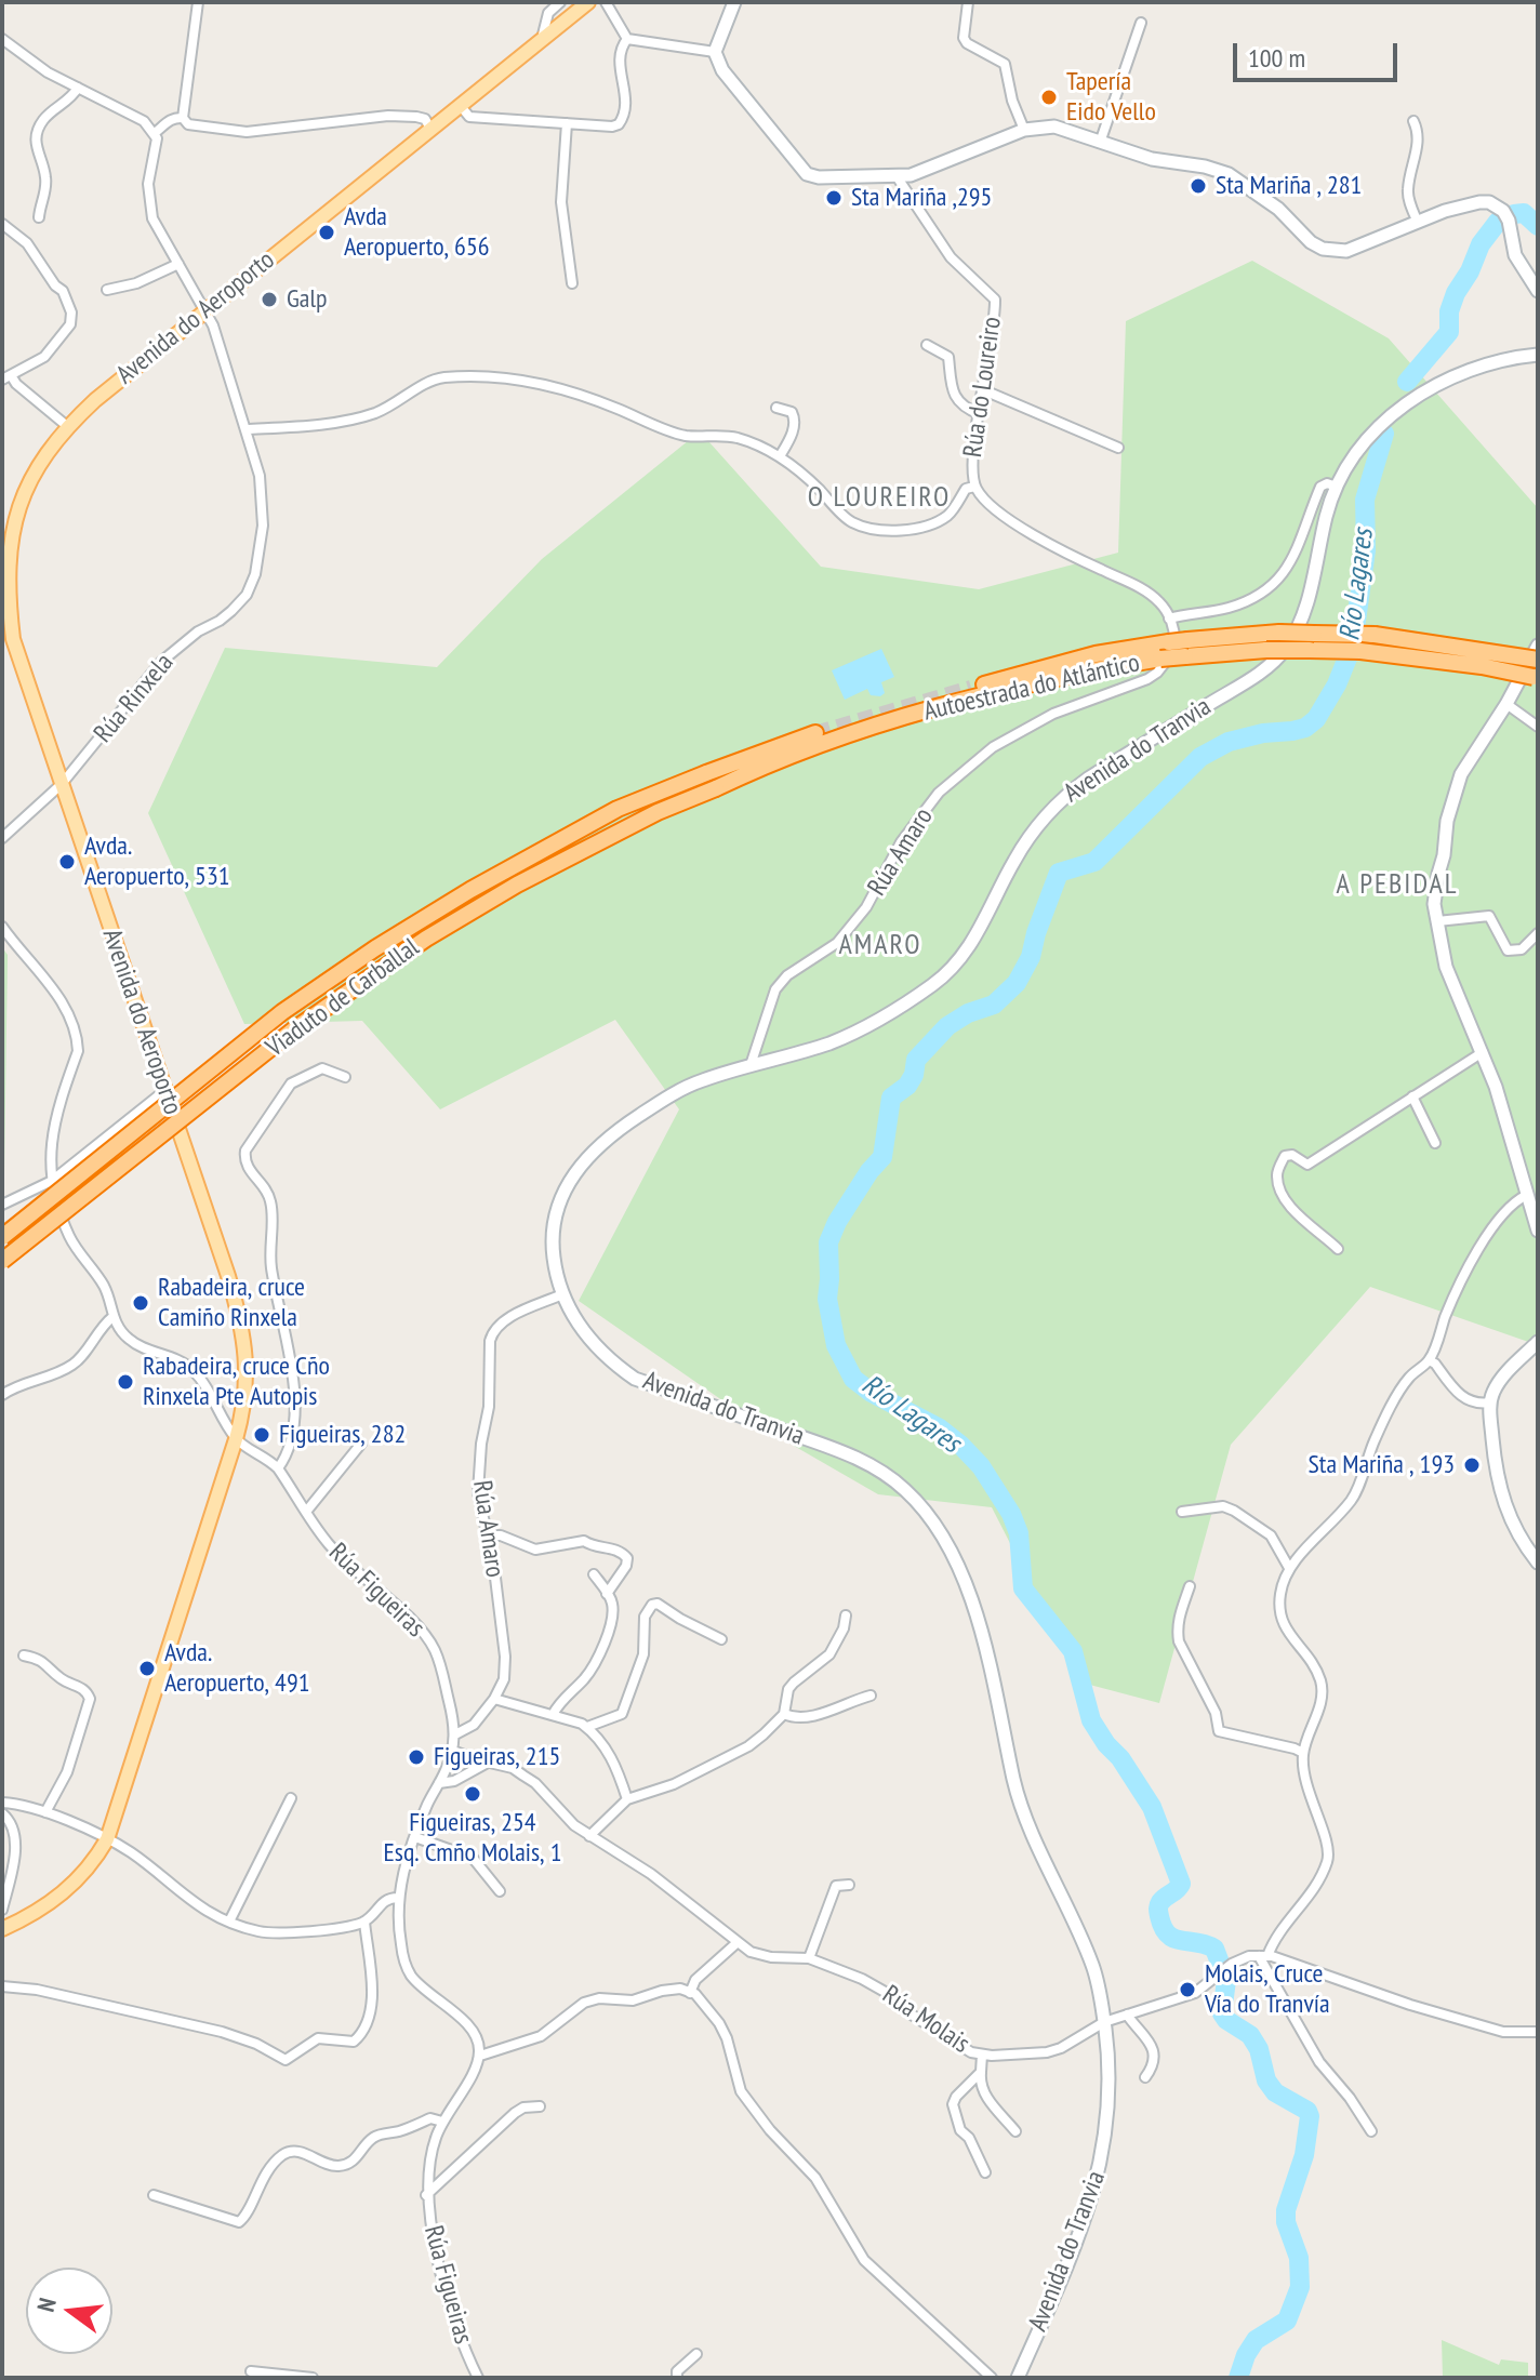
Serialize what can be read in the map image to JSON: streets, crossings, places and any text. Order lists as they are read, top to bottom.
{
  "streets": {
    "highway": ["Autoestrada do Atlántico", "Viaduto de Carballal"],
    "main road": ["Avenida do Aeroporto", "Avenida do Tranvia"],
    "street": [
      "Rúa do Loureiro",
      "Rúa Rinxela",
      "Rúa Amaro",
      "Rúa Figueiras",
      "Rúa Molais"
    ]
  },
  "crossings": [
    ["Avenida do Aeroporto", "Rúa Rinxela"],
    ["Avenida do Aeroporto", "Rúa Figueiras"],
    ["Rúa do Loureiro", "Autoestrada do Atlántico"],
    ["Rúa do Loureiro", "Rúa Amaro"],
    ["Autoestrada do Atlántico", "Rúa Amaro"],
    ["Autoestrada do Atlántico", "Viaduto de Carballal"],
    ["Avenida do Tranvia", "Rúa Amaro"],
    ["Avenida do Tranvia", "Rúa Molais"],
    ["Rúa Amaro", "Rúa Figueiras"],
    ["Rúa Figueiras", "Rúa Molais"]
  ],
  "districts": ["O LOUREIRO", "A PEBIDAL", "AMARO"],
  "water": ["Río Lagares"],
  "places": [
    "Tapería Eido Vello",
    "Sta Mariña , 281",
    "Sta Mariña ,295",
    "Avda Aeropuerto, 656",
    "Galp",
    "Avda. Aeropuerto, 531",
    "Rabadeira, cruce Camiño Rinxela",
    "Rabadeira, cruce Cño Rinxela Pte Autopis",
    "Figueiras, 282",
    "Sta Mariña , 193",
    "Avda. Aeropuerto, 491",
    "Figueiras, 215",
    "Figueiras, 254 Esq. Cmño Molais, 1",
    "Molais, Cruce Vía do Tranvía"
  ],
  "scale_bar": "100 m",
  "north": "left"
}
